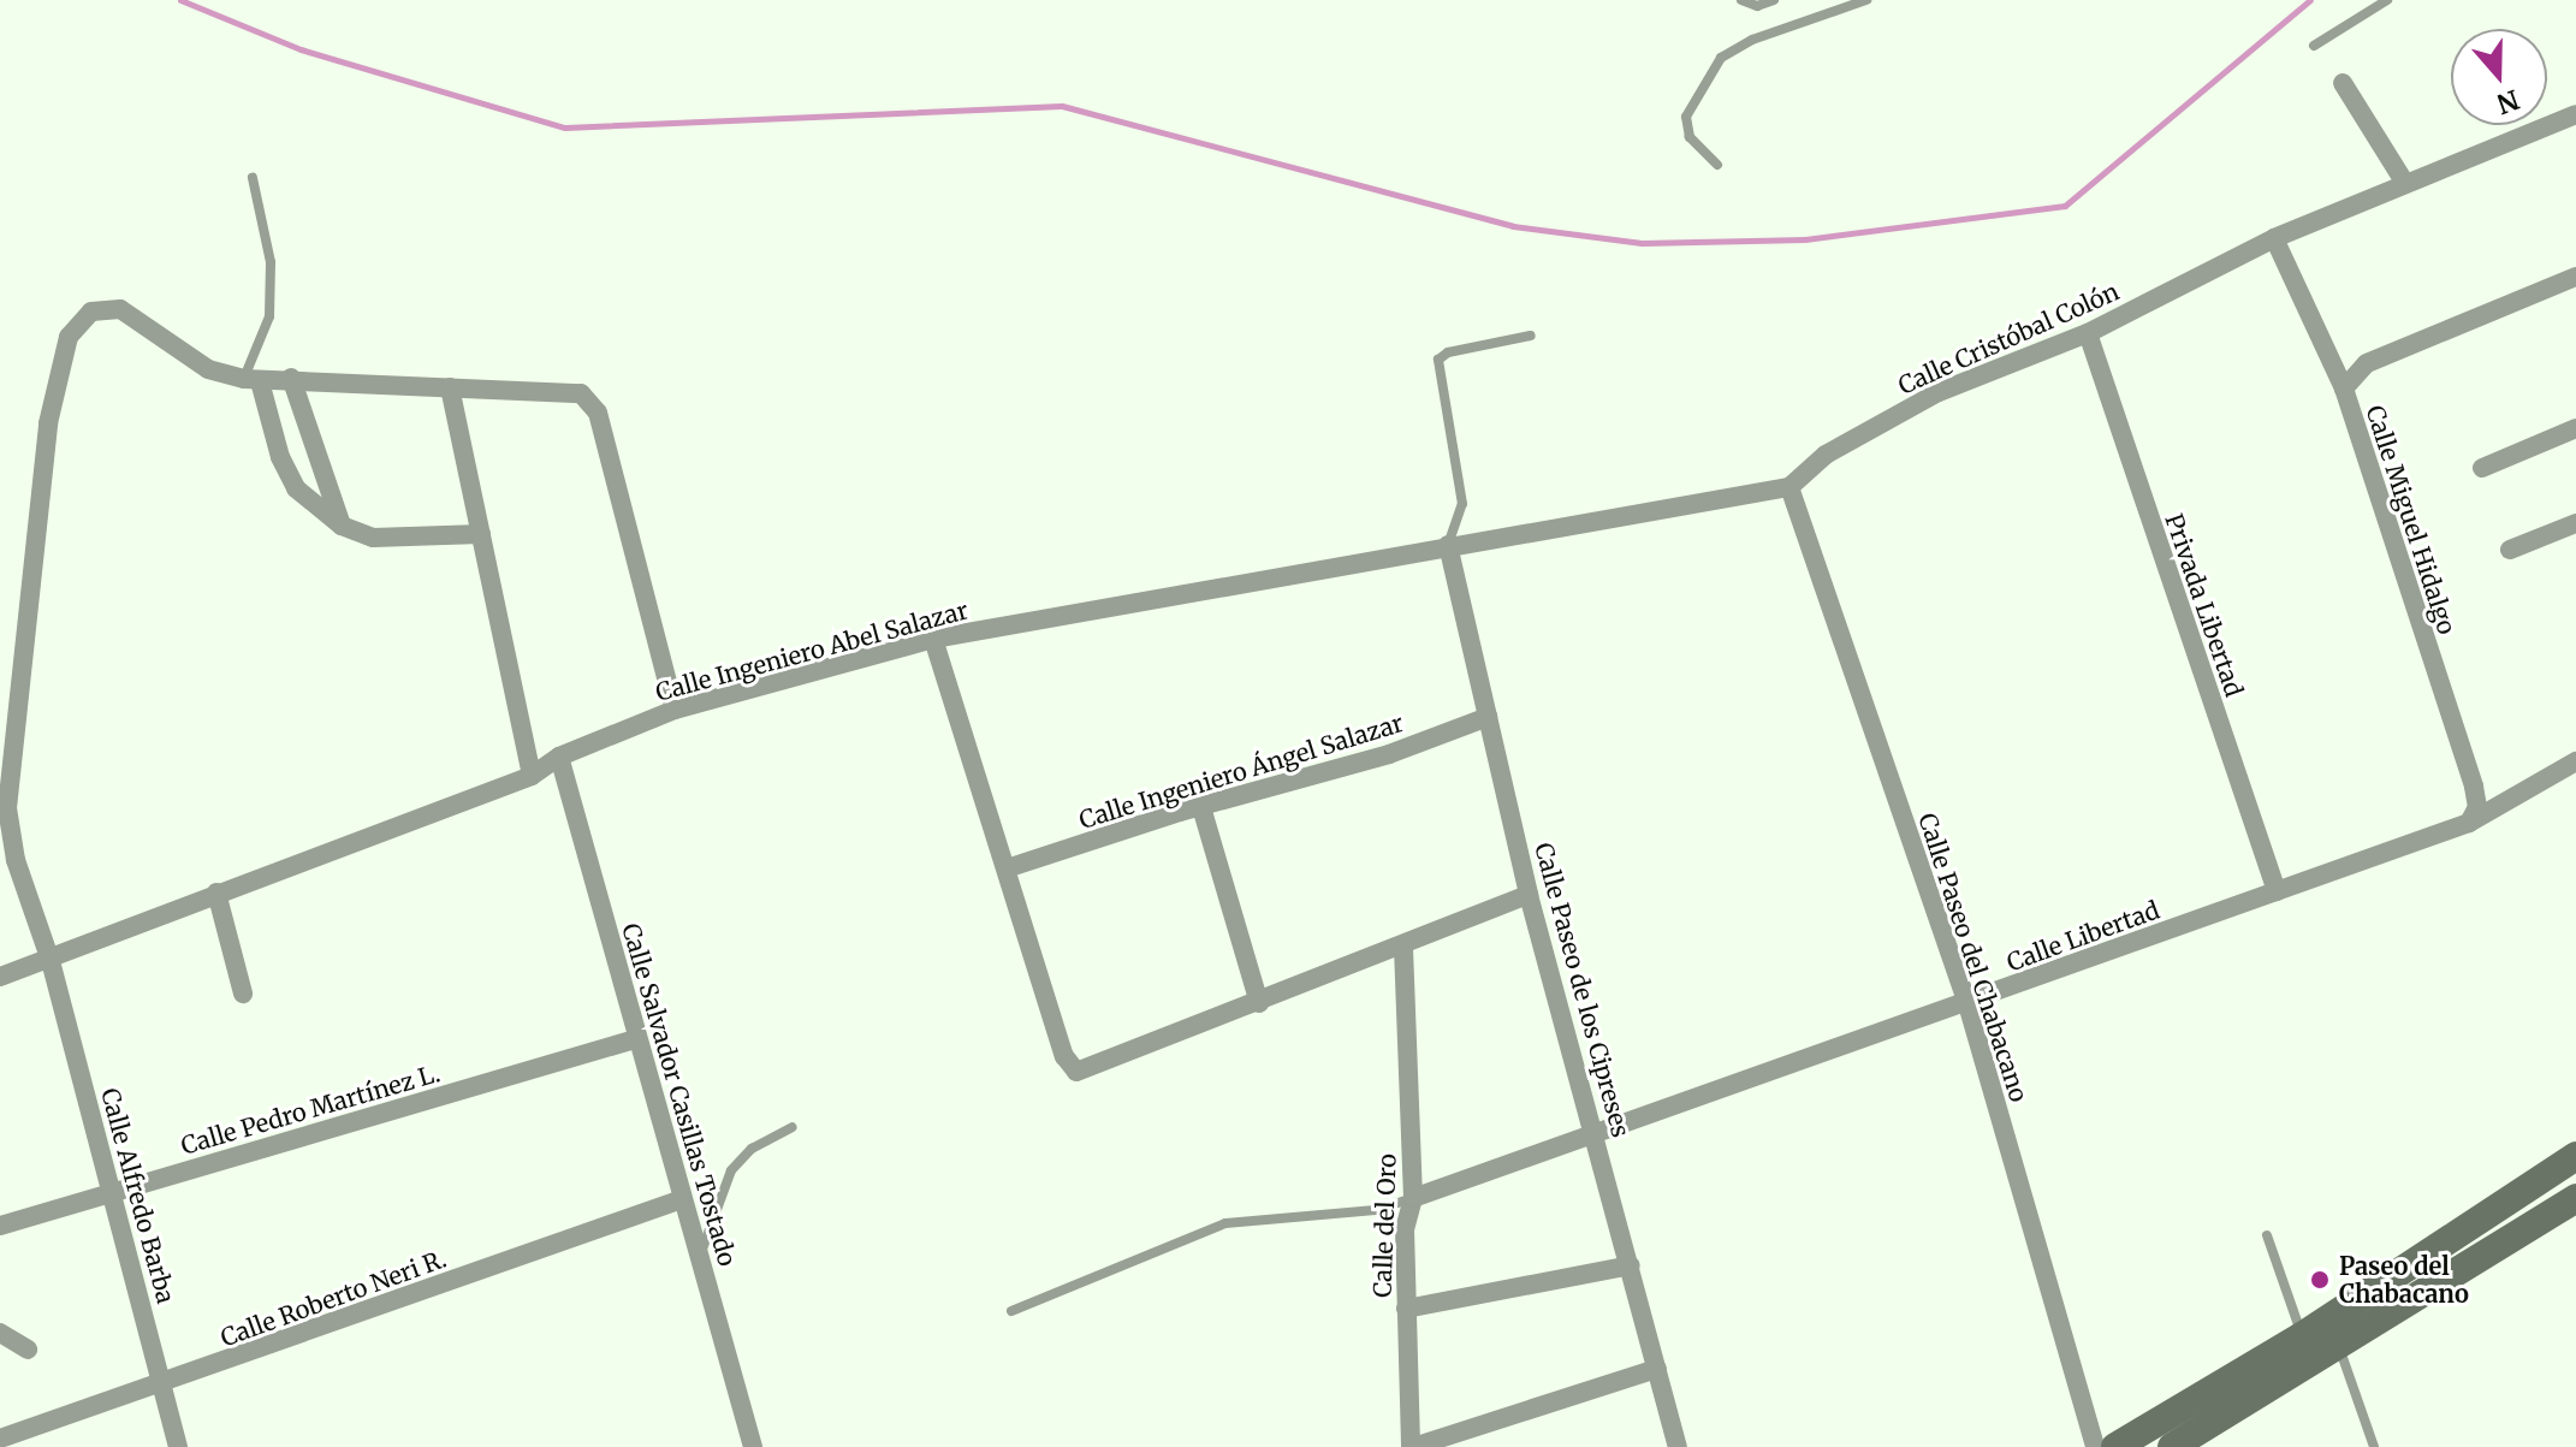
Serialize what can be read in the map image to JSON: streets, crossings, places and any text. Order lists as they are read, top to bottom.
{
  "streets": {
    "street": [
      "Calle Cristóbal Colón",
      "Calle Miguel Hidalgo",
      "Privada Libertad",
      "Calle Ingeniero Abel Salazar",
      "Calle Ingeniero Ángel Salazar",
      "Calle Libertad",
      "Calle Paseo del Chabacano",
      "Calle Paseo de los Cipreses",
      "Calle Salvador Casillas Tostado",
      "Calle Pedro Martínez L.",
      "Calle Alfredo Barba",
      "Calle del Oro",
      "Calle Roberto Neri R."
    ]
  },
  "crossings": [
    ["Calle Cristóbal Colón", "Calle Miguel Hidalgo"],
    ["Calle Cristóbal Colón", "Privada Libertad"],
    ["Calle Cristóbal Colón", "Calle Paseo del Chabacano"],
    ["Calle Miguel Hidalgo", "Calle Libertad"],
    ["Privada Libertad", "Calle Libertad"],
    ["Calle Ingeniero Abel Salazar", "Calle Paseo de los Cipreses"],
    ["Calle Ingeniero Abel Salazar", "Calle Salvador Casillas Tostado"],
    ["Calle Ingeniero Abel Salazar", "Calle Alfredo Barba"],
    ["Calle Ingeniero Ángel Salazar", "Calle Paseo de los Cipreses"],
    ["Calle Libertad", "Calle Paseo del Chabacano"],
    ["Calle Libertad", "Calle Paseo de los Cipreses"],
    ["Calle Libertad", "Calle del Oro"],
    ["Calle Salvador Casillas Tostado", "Calle Pedro Martínez L."],
    ["Calle Salvador Casillas Tostado", "Calle Roberto Neri R."],
    ["Calle Pedro Martínez L.", "Calle Alfredo Barba"],
    ["Calle Alfredo Barba", "Calle Roberto Neri R."]
  ],
  "places": ["Paseo del Chabacano"],
  "north": "bottom"
}
